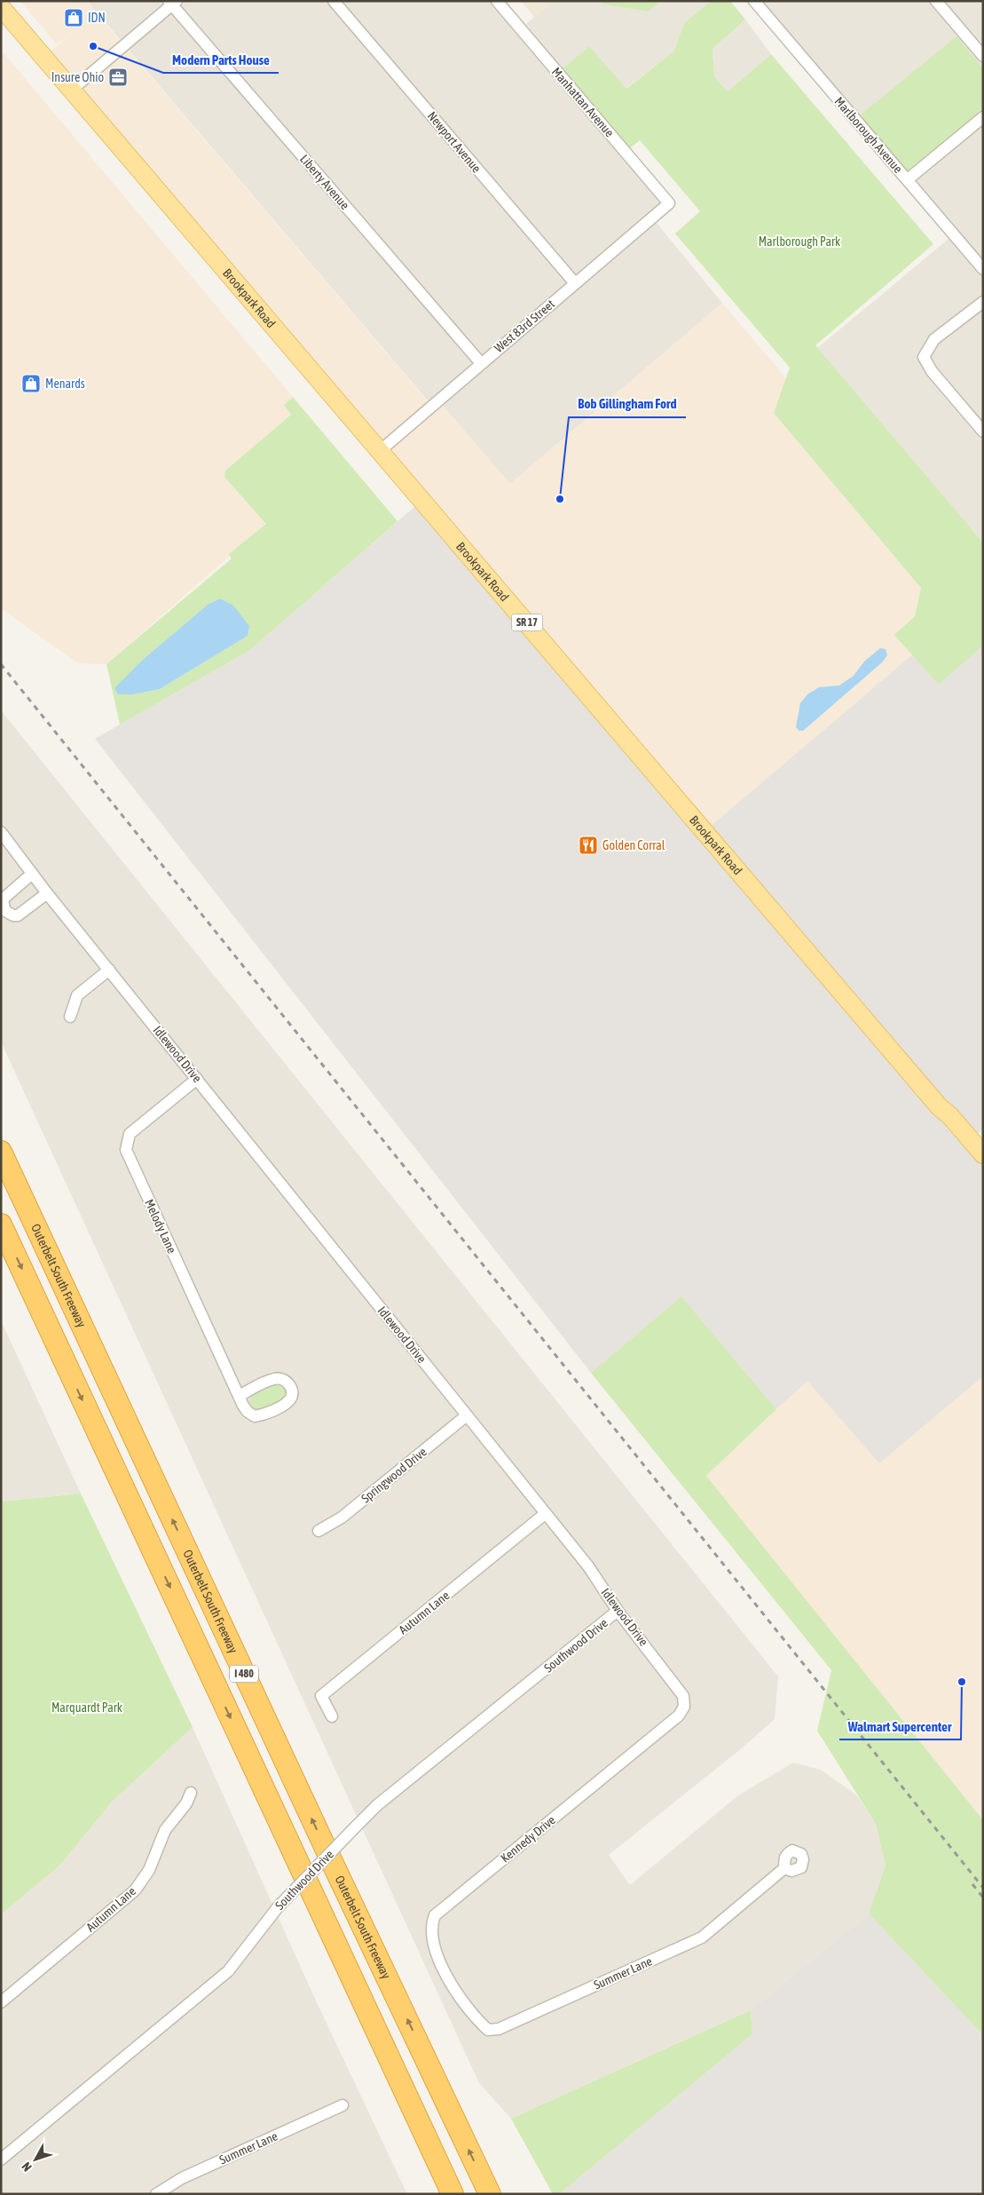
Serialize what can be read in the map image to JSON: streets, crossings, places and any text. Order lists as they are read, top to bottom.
{
  "streets": {
    "highway": ["Outerbelt South Freeway", "I 480"],
    "main road": ["Brookpark Road", "SR 17"],
    "street": [
      "Manhattan Avenue",
      "Marlborough Avenue",
      "Newport Avenue",
      "Liberty Avenue",
      "West 83rd Street",
      "Idlewood Drive",
      "Melody Lane",
      "Springwood Drive",
      "Autumn Lane",
      "Southwood Drive",
      "Kennedy Drive",
      "Summer Lane"
    ]
  },
  "crossings": [
    ["Manhattan Avenue", "West 83rd Street"],
    ["Newport Avenue", "West 83rd Street"],
    ["Liberty Avenue", "West 83rd Street"],
    ["Brookpark Road", "West 83rd Street"],
    ["Idlewood Drive", "Melody Lane"],
    ["Idlewood Drive", "Springwood Drive"],
    ["Idlewood Drive", "Autumn Lane"],
    ["Idlewood Drive", "Southwood Drive"],
    ["Idlewood Drive", "Kennedy Drive"],
    ["Kennedy Drive", "Summer Lane"]
  ],
  "parks": ["Marlborough Park", "Marquardt Park"],
  "places": {
    "shop": ["IDN", "Menards"],
    "other": ["Modern Parts House", "Bob Gillingham Ford", "Walmart Supercenter"],
    "office": ["Insure Ohio"],
    "restaurant": ["Golden Corral"]
  },
  "north": "bottom left"
}
